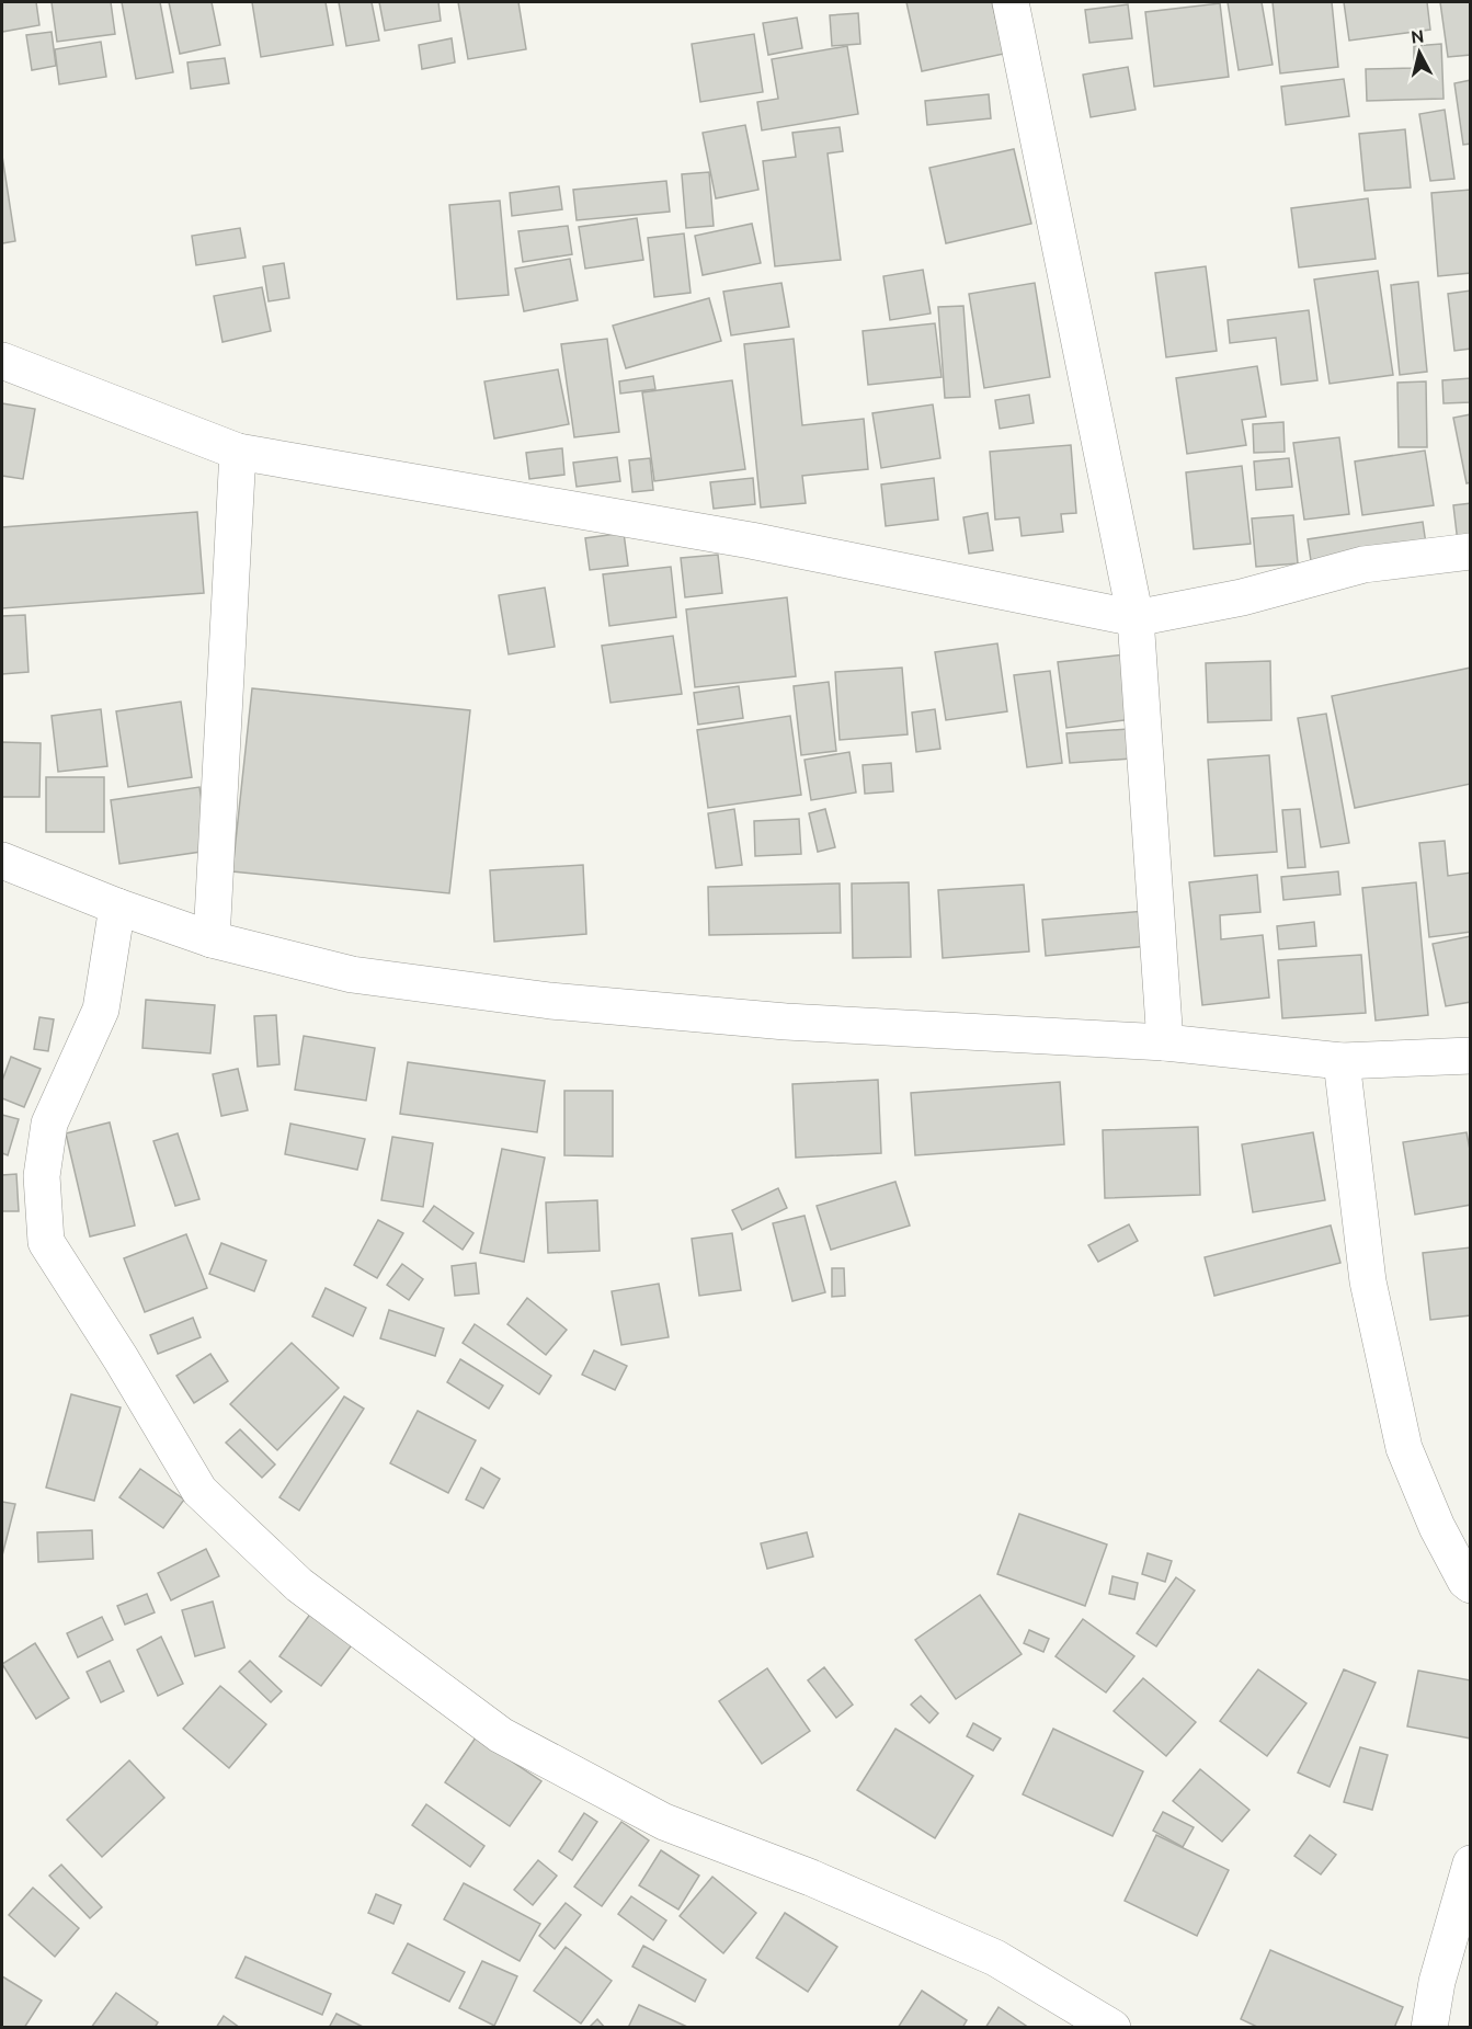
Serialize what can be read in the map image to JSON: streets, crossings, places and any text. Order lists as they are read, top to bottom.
{
  "north": "top"
}
